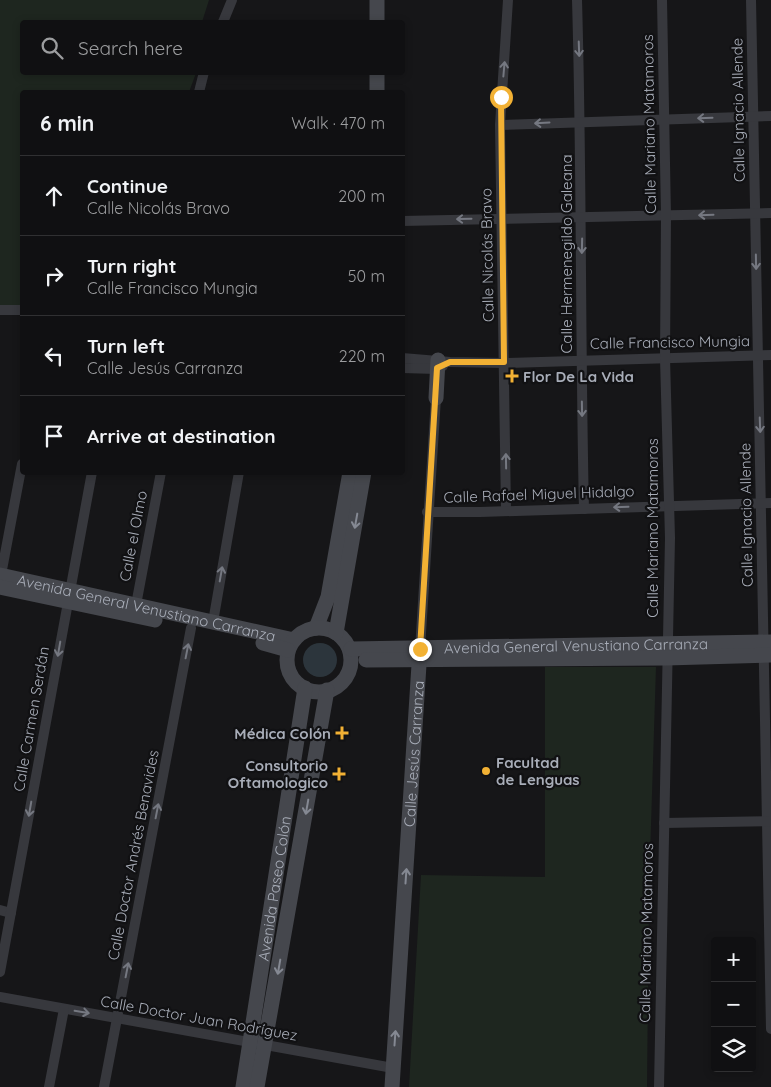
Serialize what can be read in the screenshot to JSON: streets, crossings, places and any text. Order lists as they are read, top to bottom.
{
  "streets": {
    "main road": ["Avenida General Venustiano Carranza", "Calle Jesús Carranza", "Avenida Paseo Colón"],
    "street": [
      "Calle Ignacio Allende",
      "Calle Mariano Matamoros",
      "Calle Hermenegildo Galeana",
      "Calle Nicolás Bravo",
      "Calle Francisco Mungia",
      "Calle Rafael Miguel Hidalgo",
      "Calle el Olmo",
      "Calle Carmen Serdán",
      "Calle Doctor Andrés Benavides",
      "Calle Doctor Juan Rodríguez"
    ]
  },
  "crossings": [
    ["Calle Ignacio Allende", "Calle Francisco Mungia"],
    ["Calle Ignacio Allende", "Calle Rafael Miguel Hidalgo"],
    ["Calle Ignacio Allende", "Avenida General Venustiano Carranza"],
    ["Calle Mariano Matamoros", "Calle Francisco Mungia"],
    ["Calle Mariano Matamoros", "Calle Rafael Miguel Hidalgo"],
    ["Calle Mariano Matamoros", "Avenida General Venustiano Carranza"],
    ["Calle Hermenegildo Galeana", "Calle Francisco Mungia"],
    ["Calle Hermenegildo Galeana", "Calle Rafael Miguel Hidalgo"],
    ["Calle Nicolás Bravo", "Calle Francisco Mungia"],
    ["Calle Nicolás Bravo", "Calle Rafael Miguel Hidalgo"],
    ["Calle Francisco Mungia", "Calle Jesús Carranza"],
    ["Calle Rafael Miguel Hidalgo", "Calle Jesús Carranza"],
    ["Calle el Olmo", "Avenida General Venustiano Carranza"],
    ["Avenida General Venustiano Carranza", "Calle Carmen Serdán"],
    ["Avenida General Venustiano Carranza", "Calle Jesús Carranza"],
    ["Avenida General Venustiano Carranza", "Calle Doctor Andrés Benavides"],
    ["Avenida General Venustiano Carranza", "Avenida Paseo Colón"],
    ["Calle Jesús Carranza", "Calle Doctor Juan Rodríguez"],
    ["Calle Doctor Andrés Benavides", "Calle Doctor Juan Rodríguez"],
    ["Avenida Paseo Colón", "Calle Doctor Juan Rodríguez"]
  ],
  "one_way": [
    "Calle Hermenegildo Galeana",
    "Calle Nicolás Bravo",
    "Calle Carmen Serdán",
    "Calle Jesús Carranza",
    "Calle Doctor Andrés Benavides"
  ],
  "places": {
    "health": ["Flor De La Vida", "Médica Colón", "Consultorio Oftamologico"],
    "other": ["Facultad de Lenguas"]
  },
  "page": {
    "search": "Search here",
    "heading": ["6 min", "Walk · 470 m"],
    "list": [
      ["Continue", "Calle Nicolás Bravo", "200 m"],
      ["Turn right", "Calle Francisco Mungia", "50 m"],
      ["Turn left", "Calle Jesús Carranza", "220 m"],
      "Arrive at destination"
    ],
    "map_buttons": ["+", "−"]
  }
}
